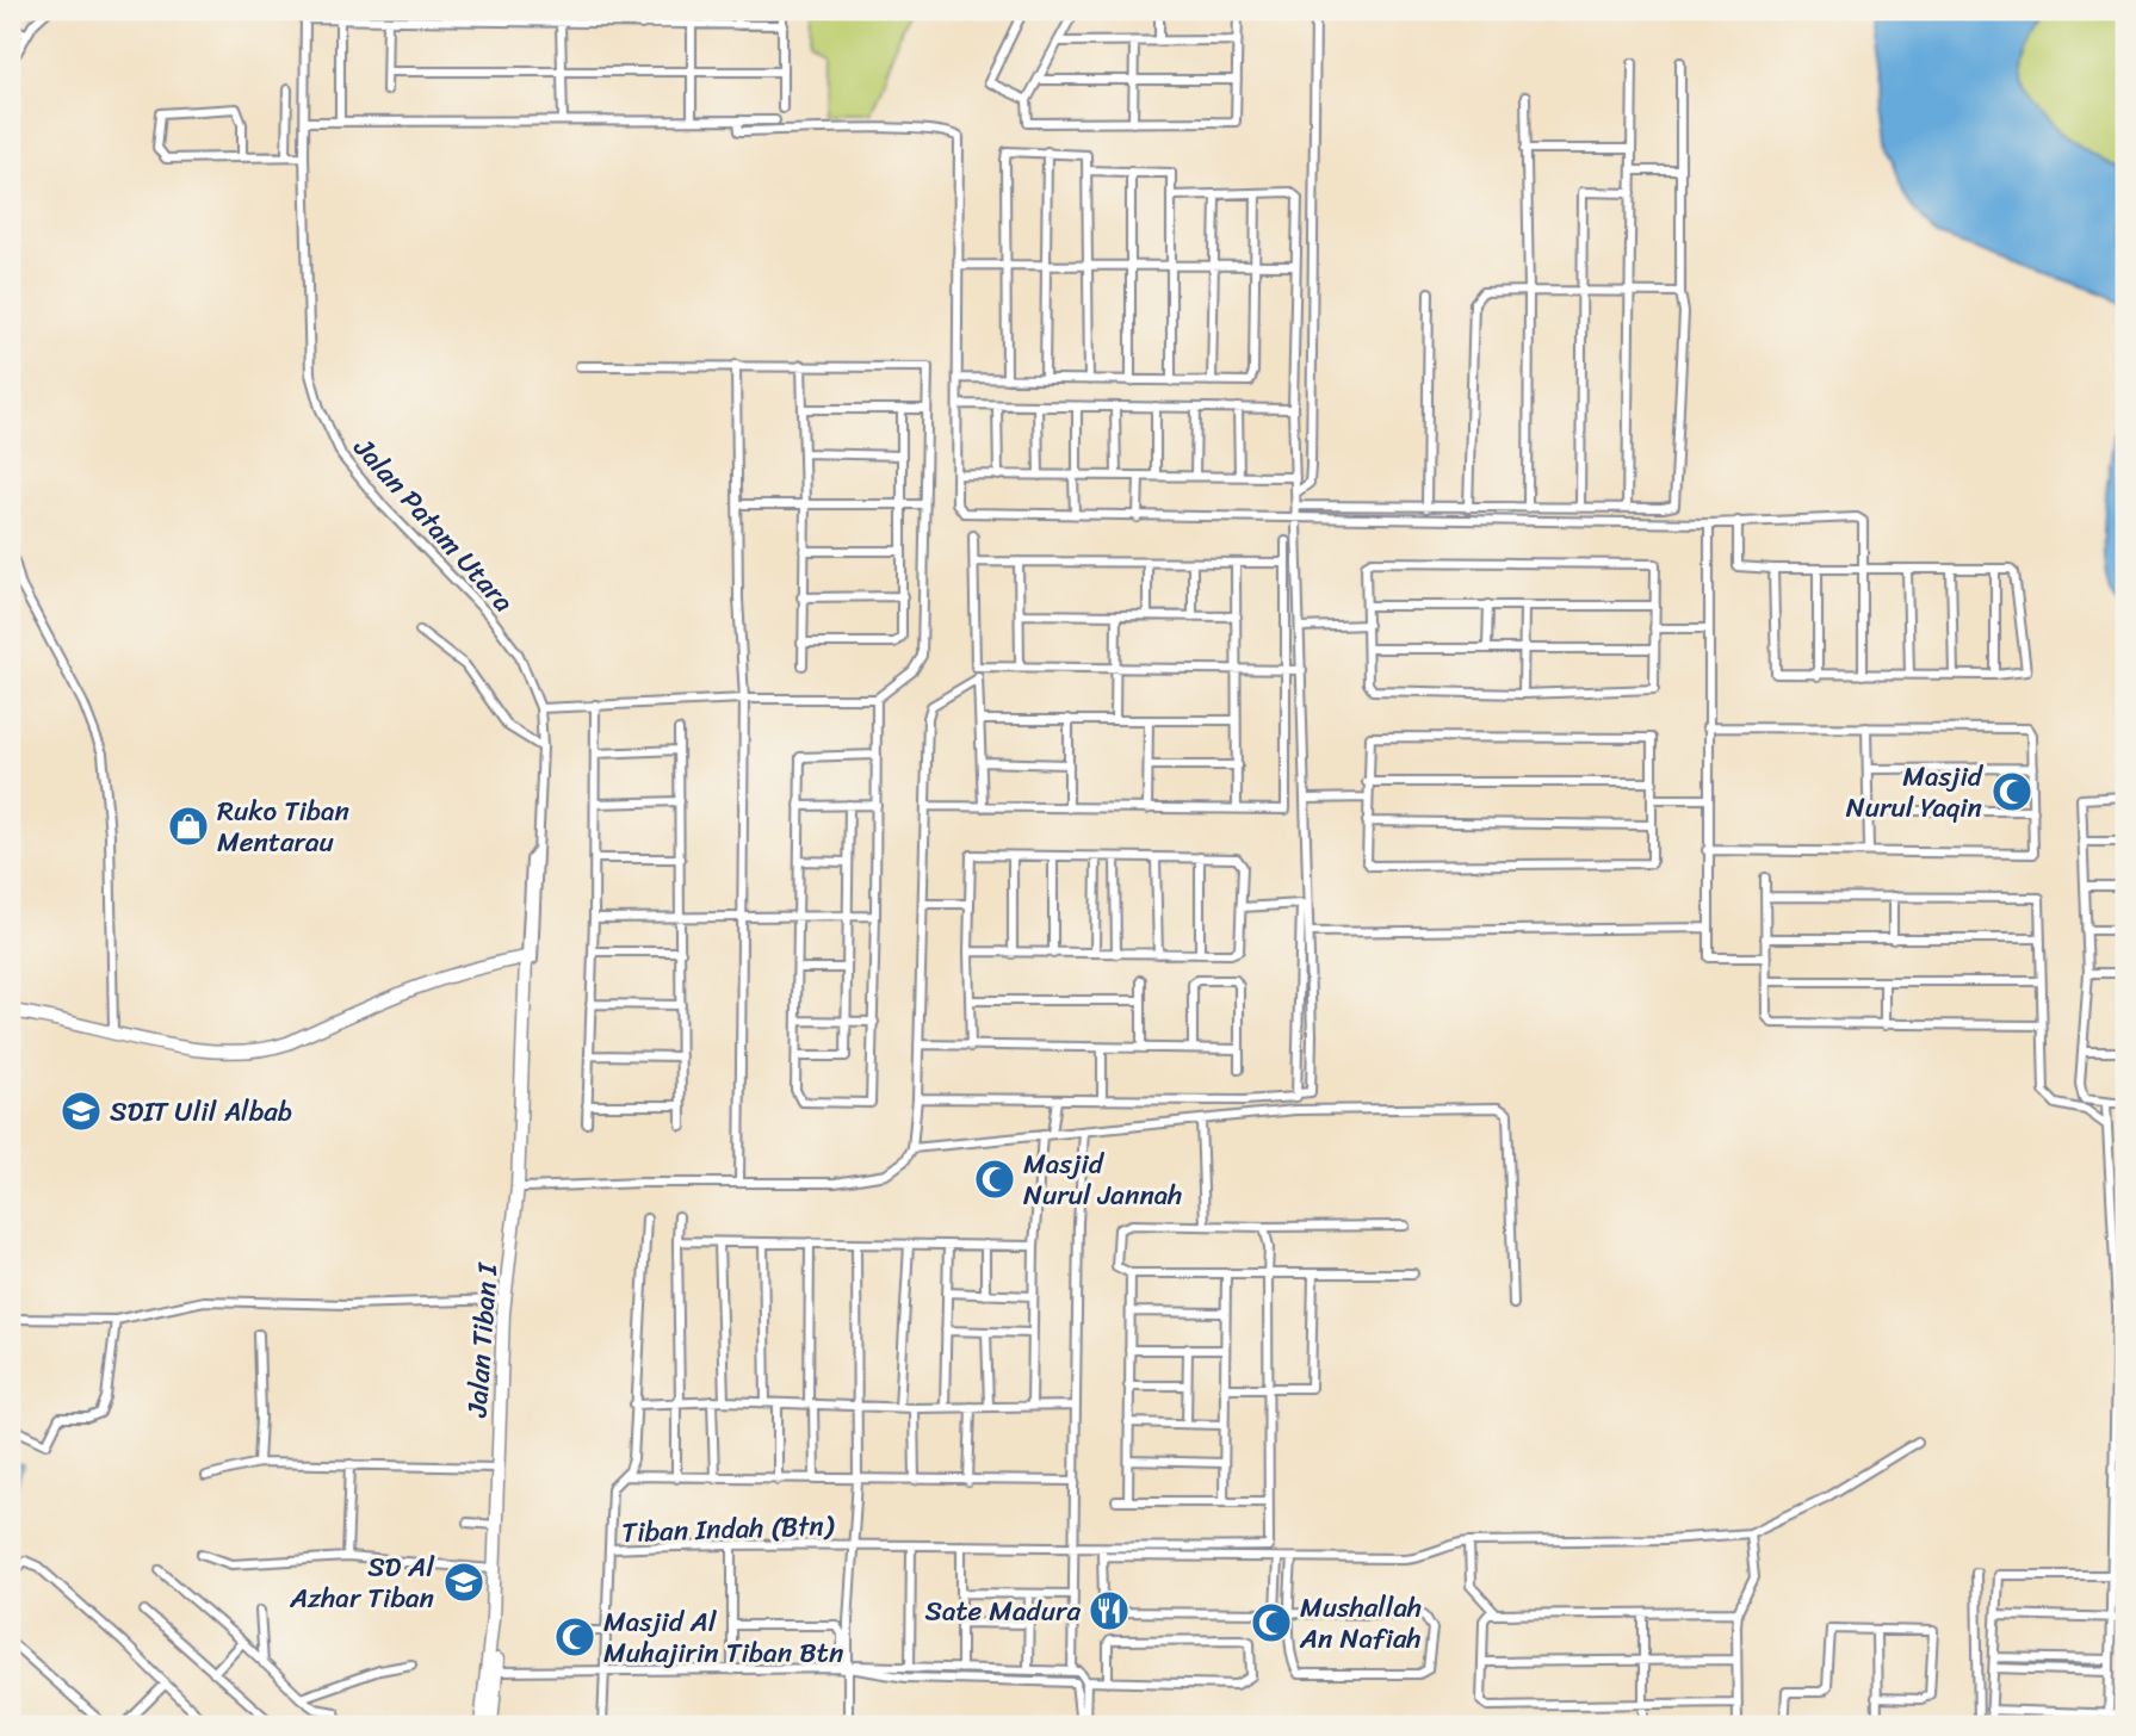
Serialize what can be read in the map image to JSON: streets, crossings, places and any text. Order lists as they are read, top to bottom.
{
  "streets": {
    "street": ["Jalan Patam Utara", "Jalan Tiban I", "Tiban Indah (Btn)"]
  },
  "crossings": [
    ["Jalan Patam Utara", "Jalan Tiban I"]
  ],
  "places": {
    "mosque": [
      "Masjid Nurul Yaqin",
      "Masjid Nurul Jannah",
      "Mushallah An Nafiah",
      "Masjid Al Muhajirin Tiban Btn"
    ],
    "shop": ["Ruko Tiban Mentarau"],
    "school or university": ["SDIT Ulil Albab", "SD Al Azhar Tiban"],
    "restaurant": ["Sate Madura"]
  }
}
